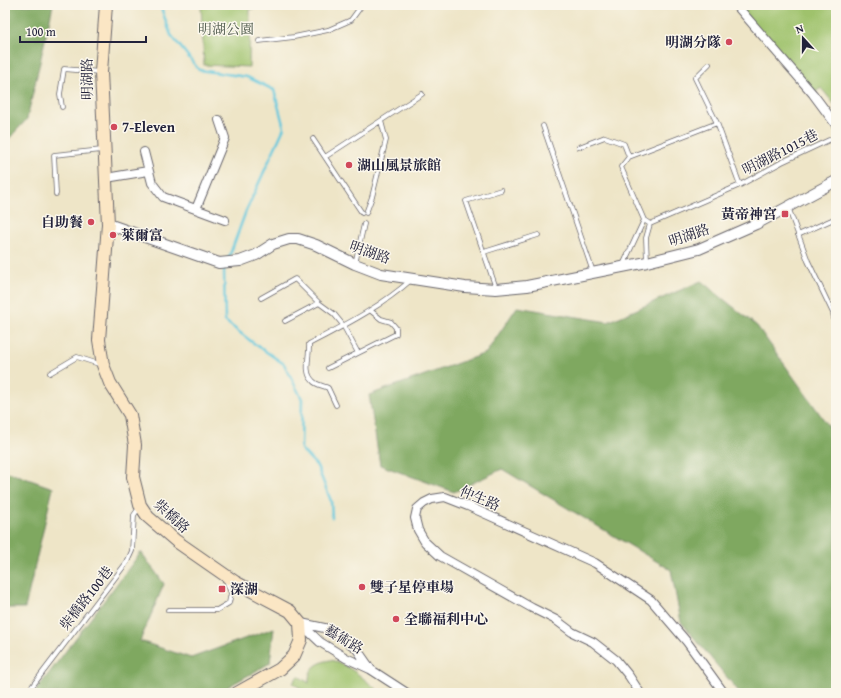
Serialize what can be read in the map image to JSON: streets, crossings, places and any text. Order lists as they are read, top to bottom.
{
  "streets": {
    "main road": ["明湖路", "柴橋路"],
    "street": ["仲生路", "藝術路"],
    "lane": ["明湖路1015巷", "柴橋路100巷"]
  },
  "crossings": [
    ["明湖路", "柴橋路"],
    ["柴橋路", "柴橋路100巷"],
    ["柴橋路", "藝術路"]
  ],
  "parks": ["明湖公園"],
  "places": {
    "other": [
      "明湖分隊",
      "7-Eleven",
      "湖山風景旅館",
      "自助餐",
      "萊爾富",
      "雙子星停車場",
      "全聯福利中心"
    ],
    "transit": ["黃帝神宮", "深湖"]
  },
  "scale_bar": "100 m",
  "north": "top"
}
